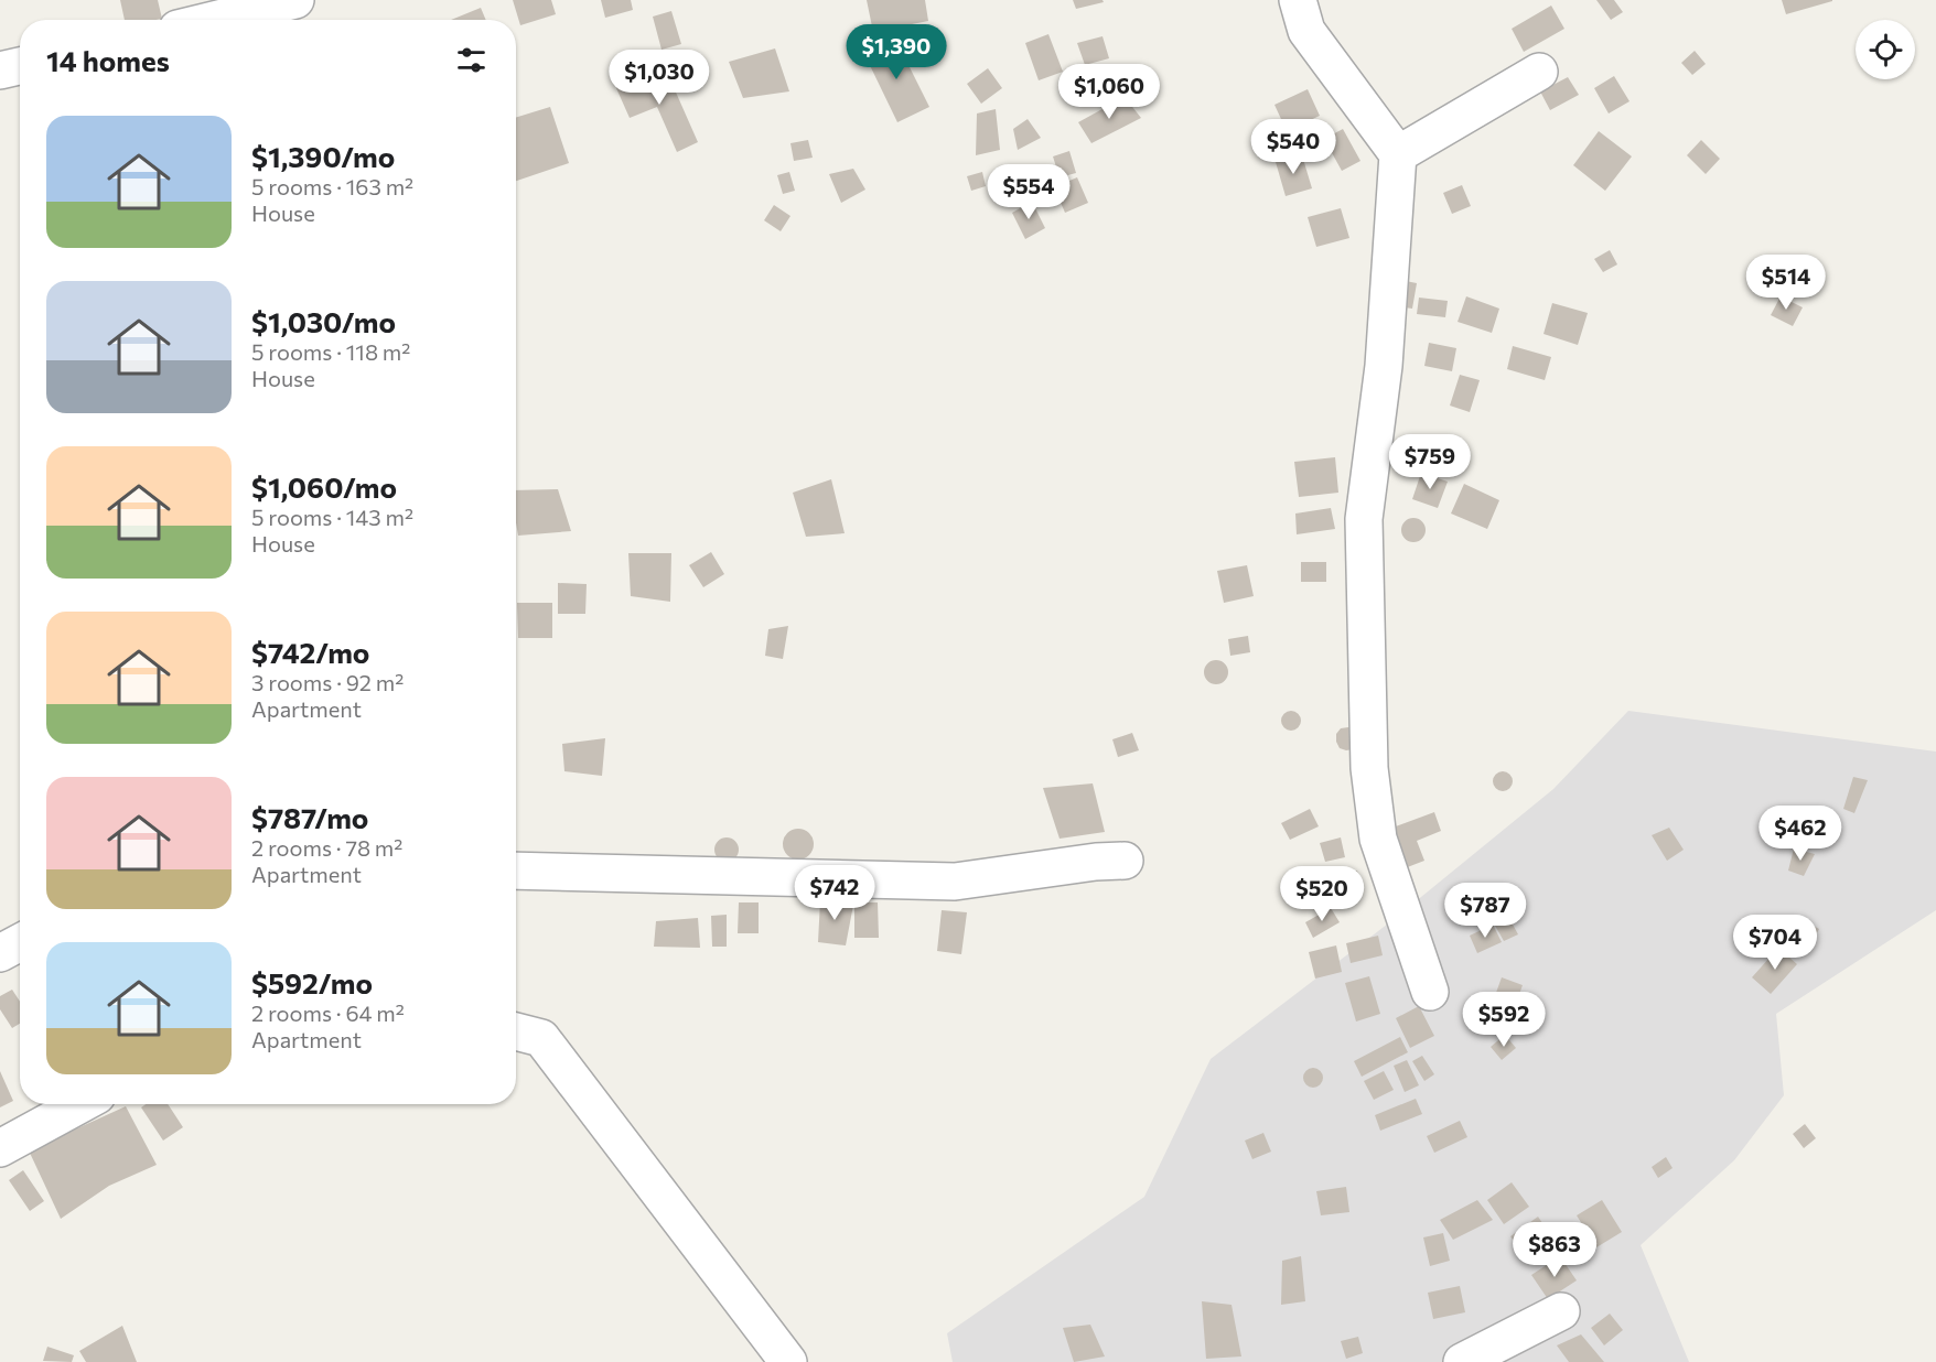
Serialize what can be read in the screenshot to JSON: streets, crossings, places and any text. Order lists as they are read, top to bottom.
{
  "page": {
    "heading": "14 homes",
    "price": [
      "$1,390",
      "$1,030",
      "$1,060",
      "$540",
      "$554",
      "$514",
      "$759",
      "$462",
      "$742",
      "$520",
      "$787",
      "$704",
      "$592",
      "$863"
    ],
    "list": [
      {
        "name": "$1,390/mo",
        "note": "5 rooms · 163 m² · House"
      },
      {
        "name": "$1,030/mo",
        "note": "5 rooms · 118 m² · House"
      },
      {
        "name": "$1,060/mo",
        "note": "5 rooms · 143 m² · House"
      },
      {
        "name": "$742/mo",
        "note": "3 rooms · 92 m² · Apartment"
      },
      {
        "name": "$787/mo",
        "note": "2 rooms · 78 m² · Apartment"
      },
      {
        "name": "$592/mo",
        "note": "2 rooms · 64 m² · Apartment"
      }
    ]
  }
}
